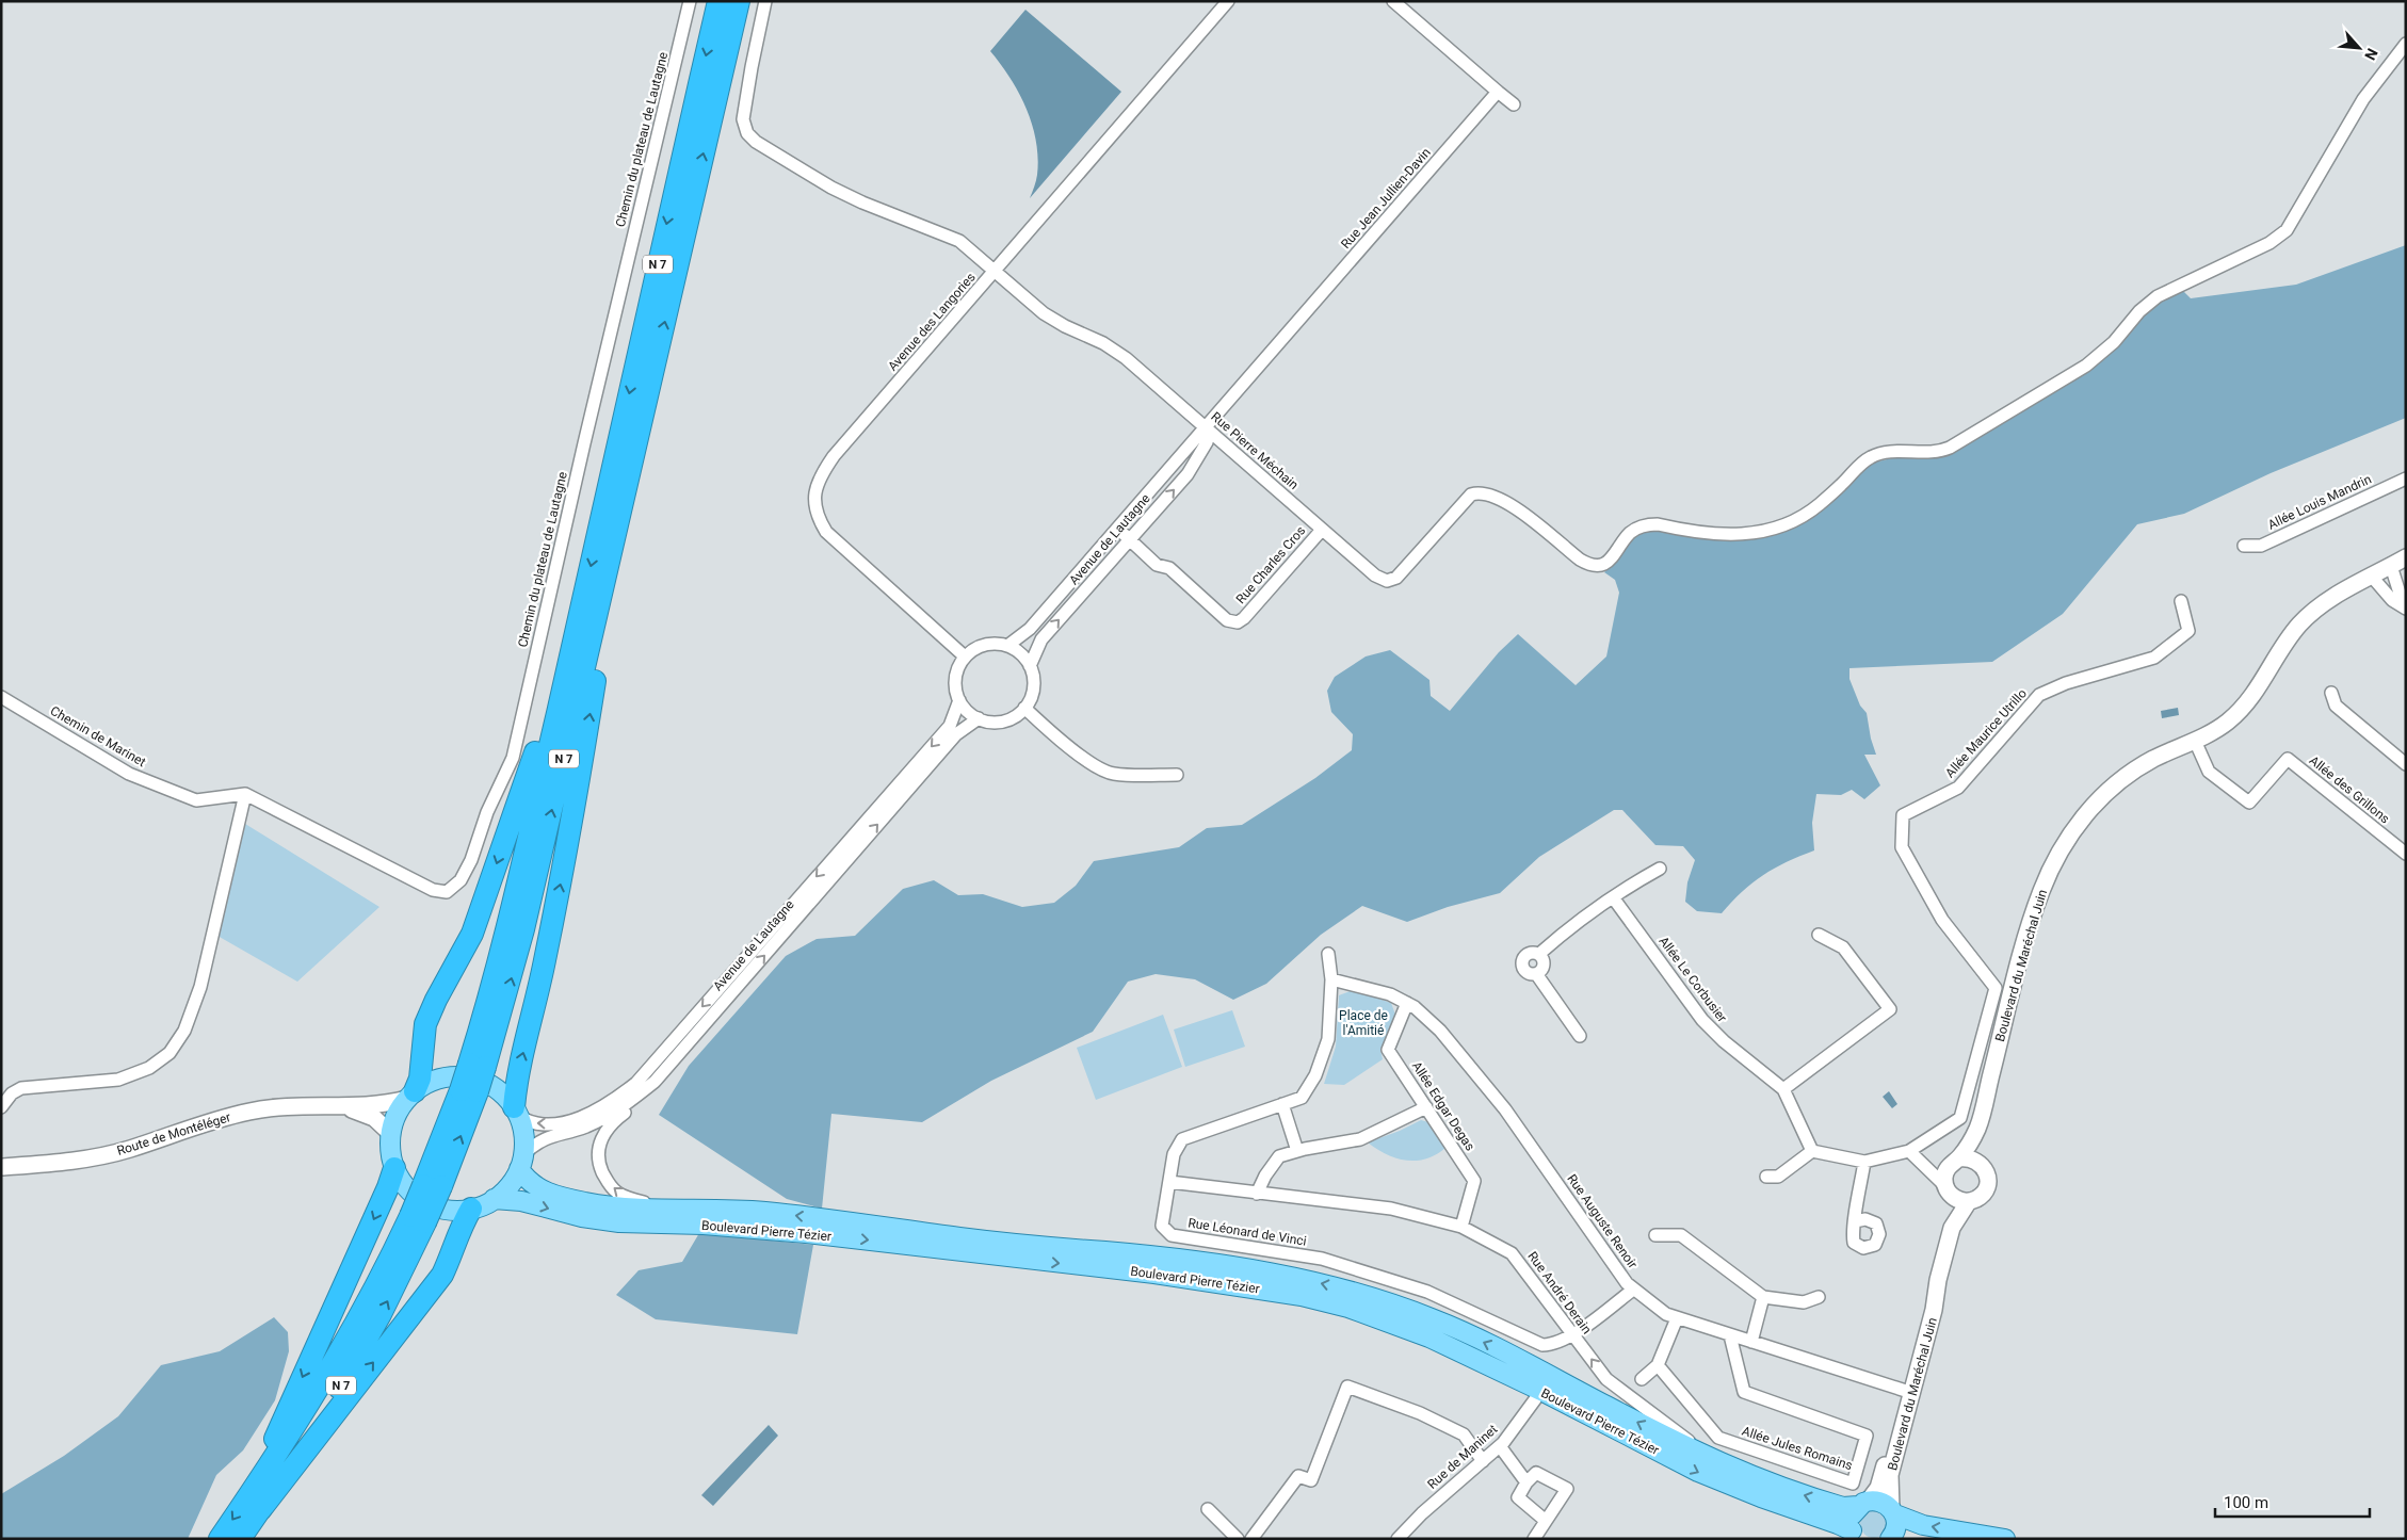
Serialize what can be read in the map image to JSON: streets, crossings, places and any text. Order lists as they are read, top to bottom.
{
  "streets": {
    "highway": ["N 7"],
    "main road": ["Boulevard du Maréchal Juin", "Route de Montéléger", "Boulevard Pierre Tézier"],
    "street": [
      "Chemin du plateau de Lautagne",
      "Rue Jean Jullien-Davin",
      "Avenue des Langories",
      "Rue Pierre Méchain",
      "Allée Louis Mandrin",
      "Avenue de Lautagne",
      "Rue Charles Cros",
      "Allée Maurice Utrillo",
      "Chemin de Marinet",
      "Allée des Grillons",
      "Allée Le Corbusier",
      "Allée Edgar Degas",
      "Rue Auguste Renoir",
      "Rue Léonard de Vinci",
      "Rue André Derain",
      "Allée Jules Romains",
      "Rue de Maninet"
    ]
  },
  "crossings": [
    ["Chemin du plateau de Lautagne", "Chemin de Marinet"],
    ["Rue Jean Jullien-Davin", "Rue Pierre Méchain"],
    ["Rue Jean Jullien-Davin", "Avenue de Lautagne"],
    ["Avenue des Langories", "Rue Pierre Méchain"],
    ["Avenue des Langories", "Avenue de Lautagne"],
    ["Rue Pierre Méchain", "Avenue de Lautagne"],
    ["Rue Pierre Méchain", "Rue Charles Cros"],
    ["Avenue de Lautagne", "Rue Charles Cros"],
    ["Avenue de Lautagne", "Route de Montéléger"],
    ["Avenue de Lautagne", "Boulevard Pierre Tézier"],
    ["Allée des Grillons", "Boulevard du Maréchal Juin"],
    ["Boulevard du Maréchal Juin", "Rue Auguste Renoir"],
    ["Boulevard du Maréchal Juin", "Boulevard Pierre Tézier"],
    ["Allée Edgar Degas", "Rue Auguste Renoir"],
    ["Allée Edgar Degas", "Rue André Derain"],
    ["Route de Montéléger", "Boulevard Pierre Tézier"],
    ["Rue Auguste Renoir", "Rue Léonard de Vinci"],
    ["Rue Auguste Renoir", "Allée Jules Romains"],
    ["Boulevard Pierre Tézier", "Rue André Derain"],
    ["Boulevard Pierre Tézier", "Rue de Maninet"],
    ["Rue Léonard de Vinci", "Rue André Derain"]
  ],
  "parks": ["Place de l'Amitié"],
  "scale_bar": "100 m",
  "north": "bottom right"
}
